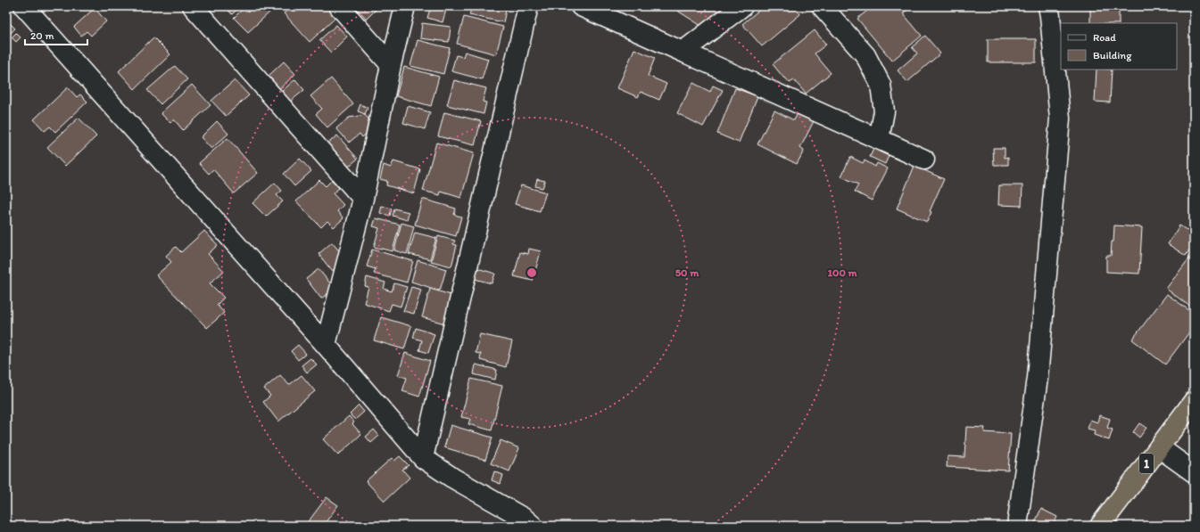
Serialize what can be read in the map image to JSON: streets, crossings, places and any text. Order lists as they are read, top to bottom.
{
  "streets": {
    "highway": ["1"]
  },
  "legend": ["Road", "Building"],
  "scale_bar": "20 m",
  "rings": ["50 m", "100 m"]
}
